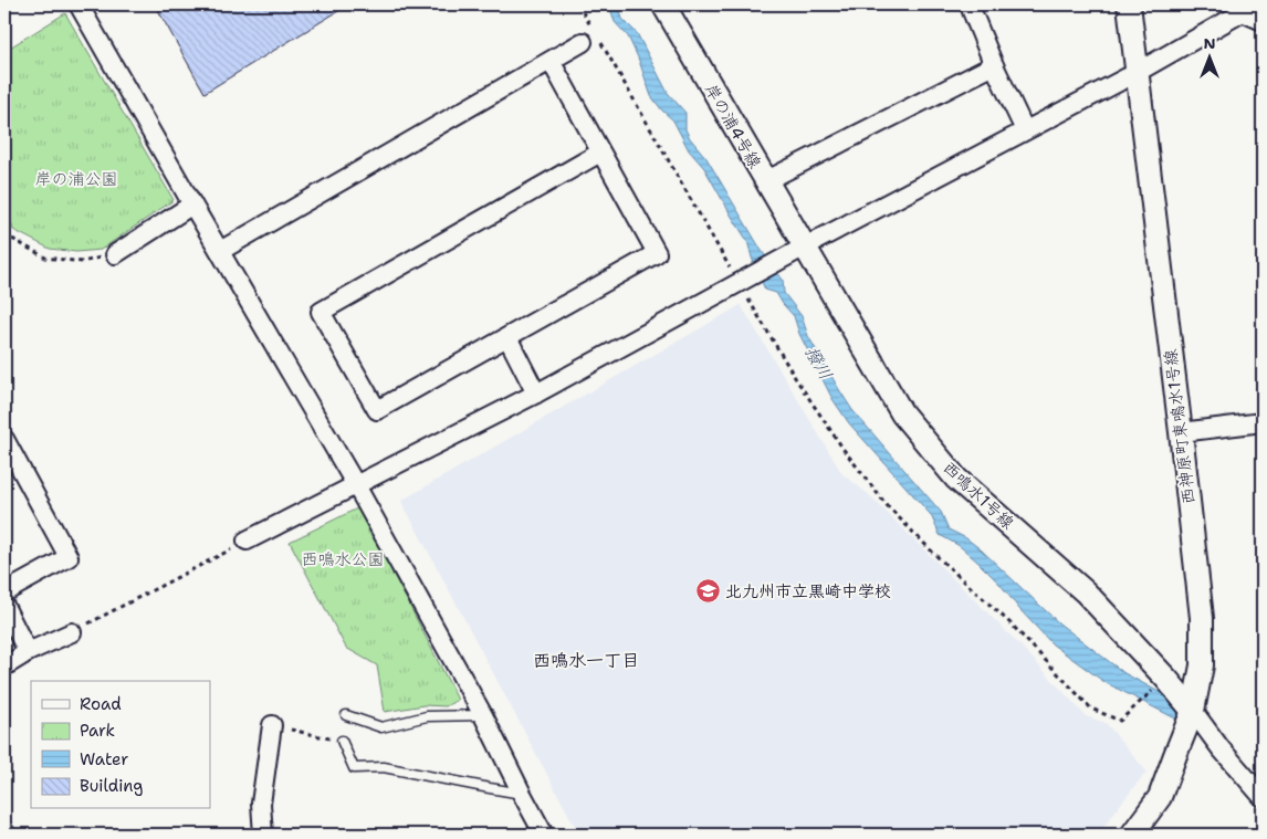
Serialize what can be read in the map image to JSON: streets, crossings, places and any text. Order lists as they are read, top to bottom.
{
  "streets": {
    "street": ["岸の浦4号線", "西神原町東鳴水1号線", "西鳴水1号線"]
  },
  "crossings": [
    ["岸の浦4号線", "西鳴水1号線"],
    ["西神原町東鳴水1号線", "西鳴水1号線"]
  ],
  "districts": ["西鳴水一丁目"],
  "water": ["撥川"],
  "parks": ["岸の浦公園", "西鳴水公園"],
  "places": {
    "school or university": ["北九州市立黒崎中学校"]
  },
  "legend": [
    "Road",
    "Park",
    "Water",
    "Building"
  ],
  "north": "top"
}
